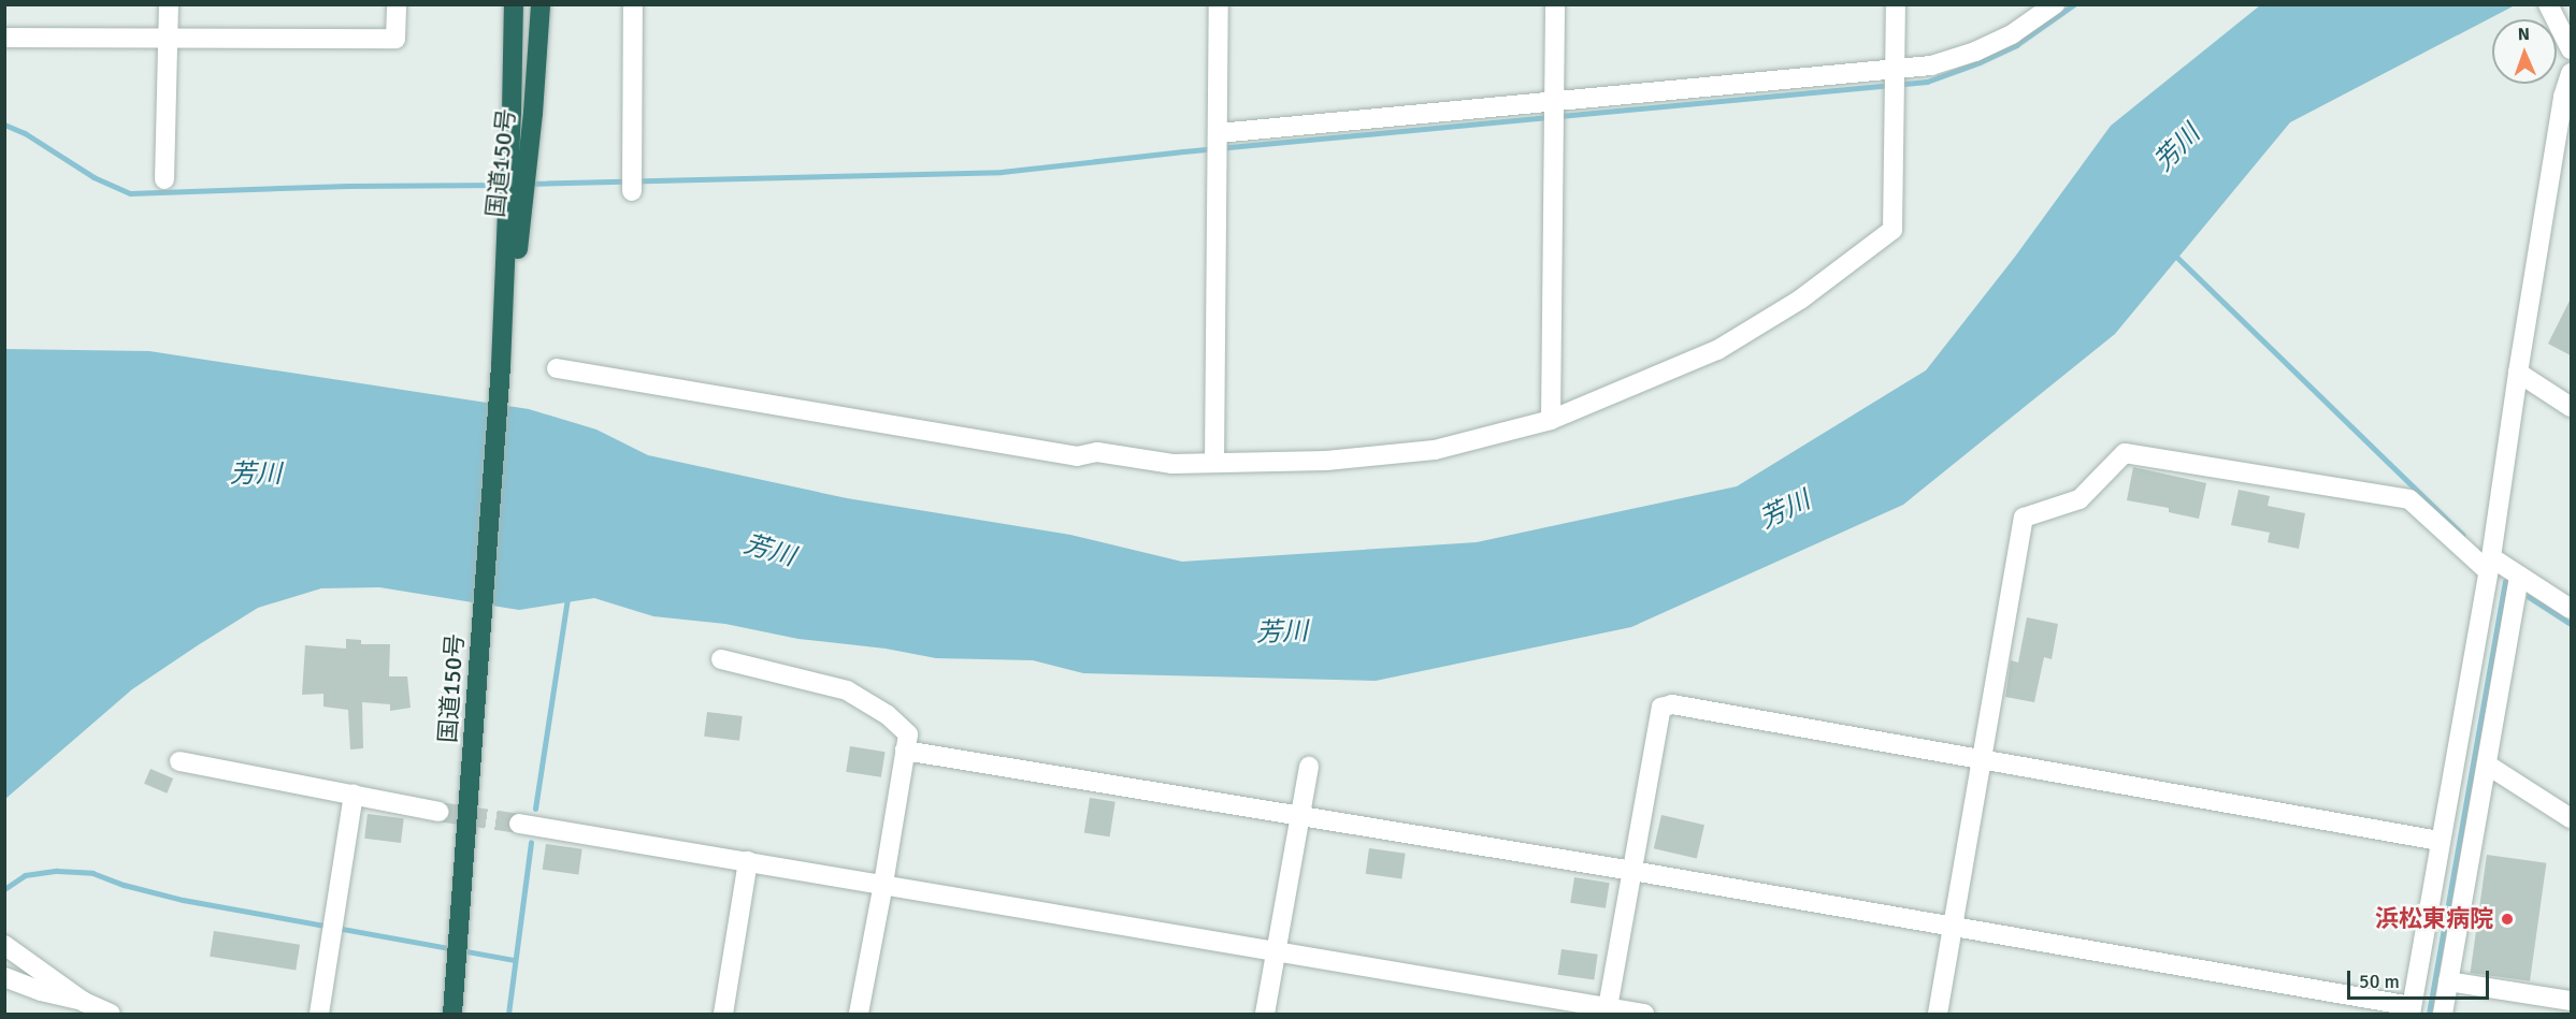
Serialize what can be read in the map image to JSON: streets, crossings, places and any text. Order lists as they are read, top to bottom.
{
  "streets": {
    "highway": ["国道150号"]
  },
  "water": ["芳川"],
  "places": ["浜松東病院"],
  "scale_bar": "50 m",
  "north": "top"
}
